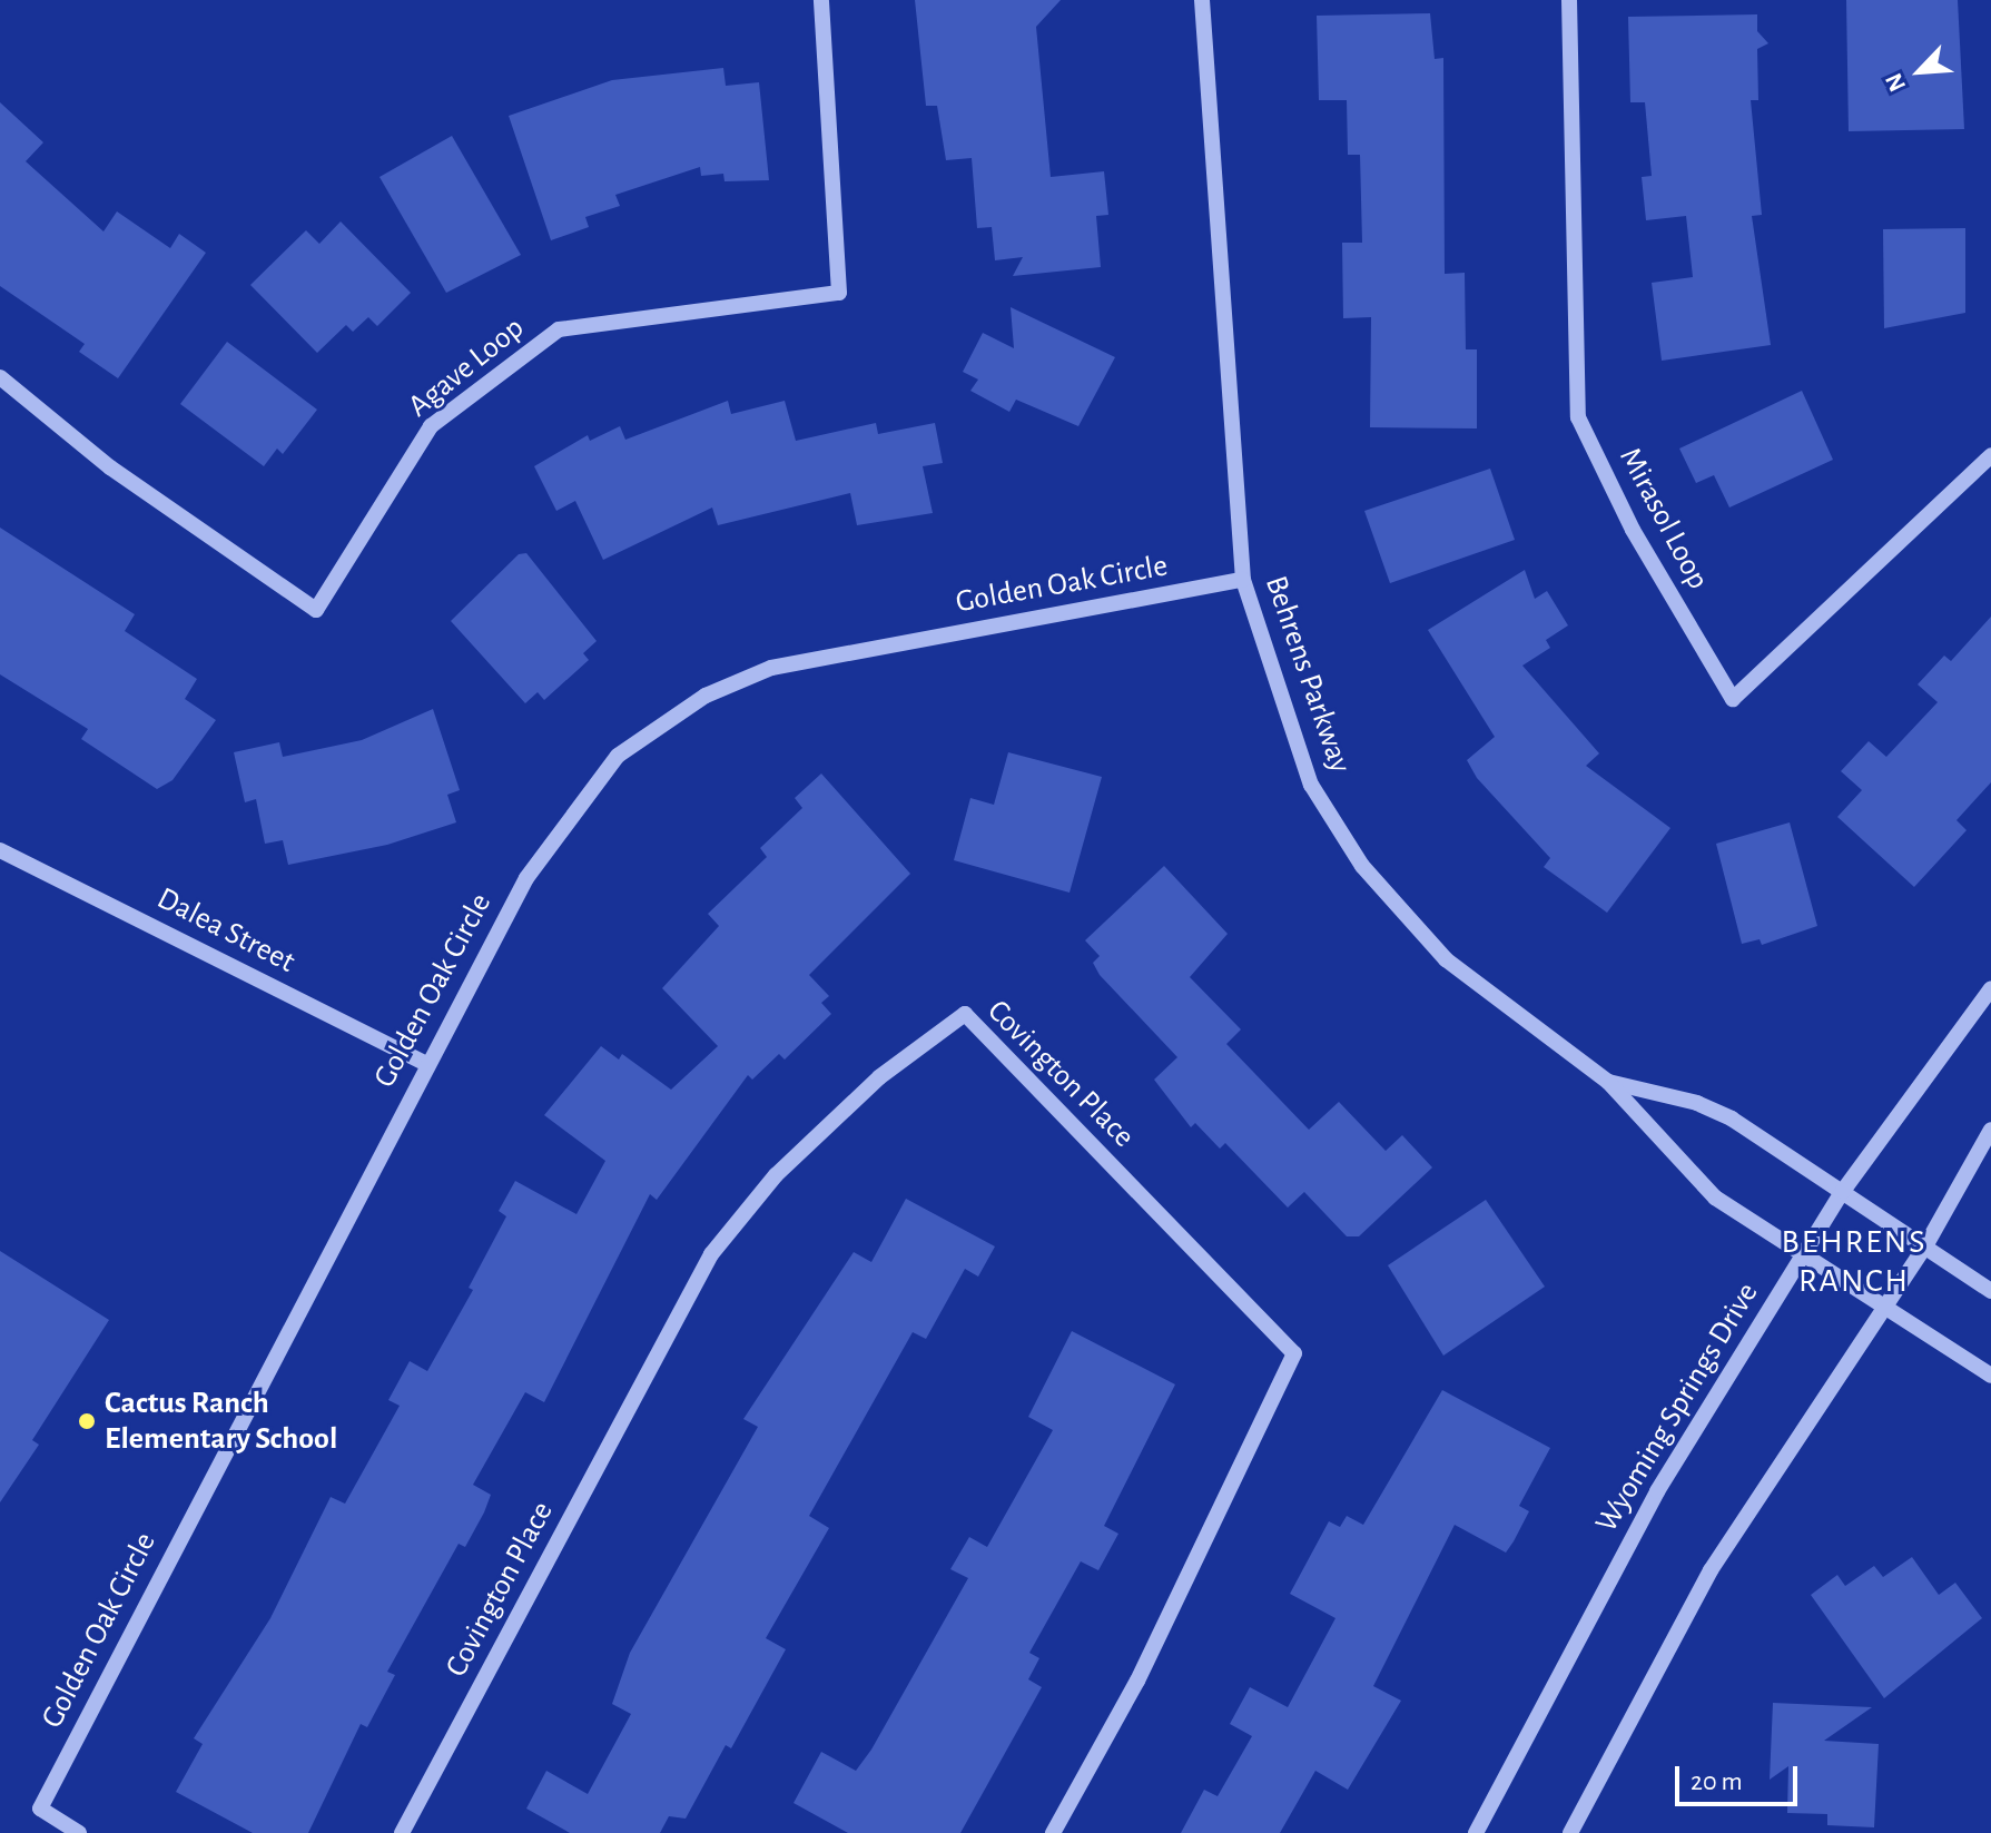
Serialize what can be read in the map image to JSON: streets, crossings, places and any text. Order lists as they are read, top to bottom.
{
  "streets": {
    "street": [
      "Agave Loop",
      "Mirasol Loop",
      "Golden Oak Circle",
      "Behrens Parkway",
      "Dalea Street",
      "Covington Place",
      "Wyoming Springs Drive"
    ]
  },
  "crossings": [
    ["Golden Oak Circle", "Behrens Parkway"],
    ["Golden Oak Circle", "Dalea Street"],
    ["Behrens Parkway", "Wyoming Springs Drive"]
  ],
  "districts": ["BEHRENS RANCH"],
  "places": ["Cactus Ranch Elementary School"],
  "scale_bar": "20 m",
  "north": "bottom left"
}
